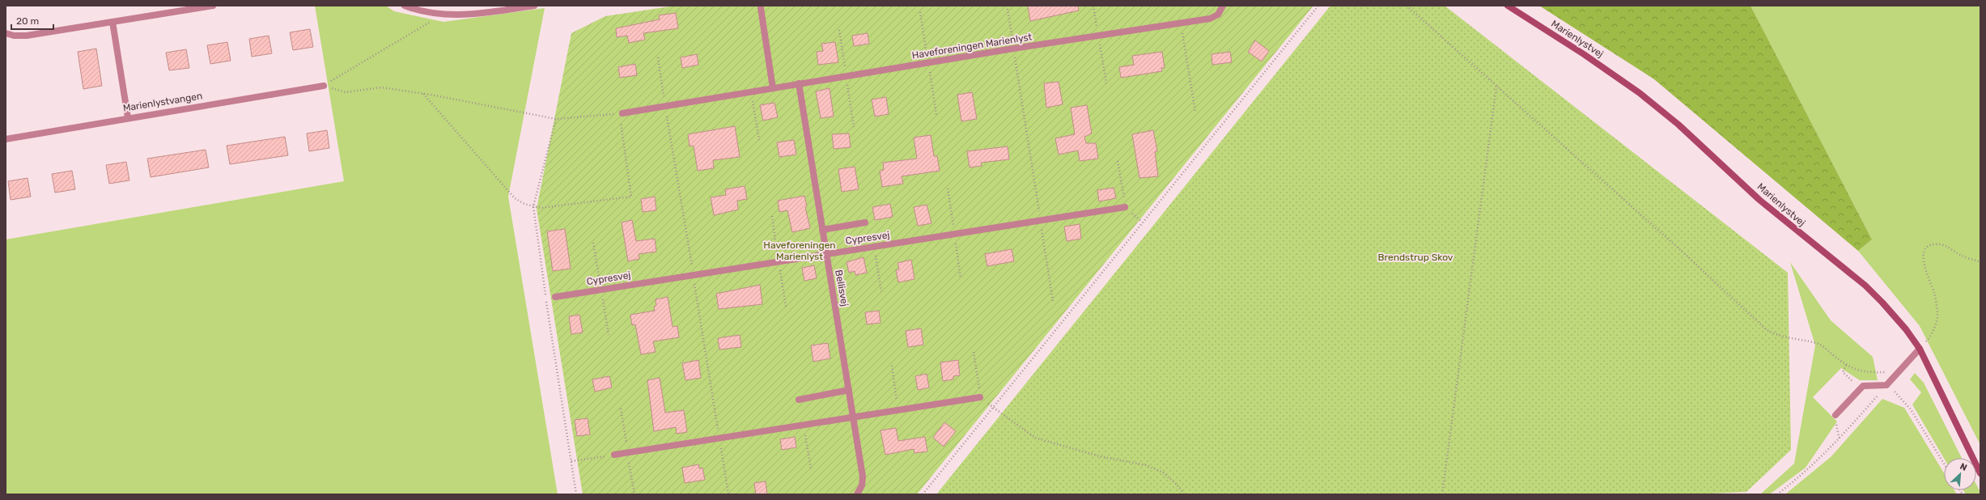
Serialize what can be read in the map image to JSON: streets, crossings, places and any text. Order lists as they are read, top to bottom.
{
  "streets": {
    "street": [
      "Marienlystvej",
      "Haveforeningen Marienlyst",
      "Marienlystvangen",
      "Cypresvej",
      "Bellisvej"
    ]
  },
  "crossings": [
    ["Haveforeningen Marienlyst", "Bellisvej"],
    ["Cypresvej", "Bellisvej"]
  ],
  "parks": ["Haveforeningen Marienlyst", "Brendstrup Skov"],
  "scale_bar": "20 m",
  "north": "top right"
}
